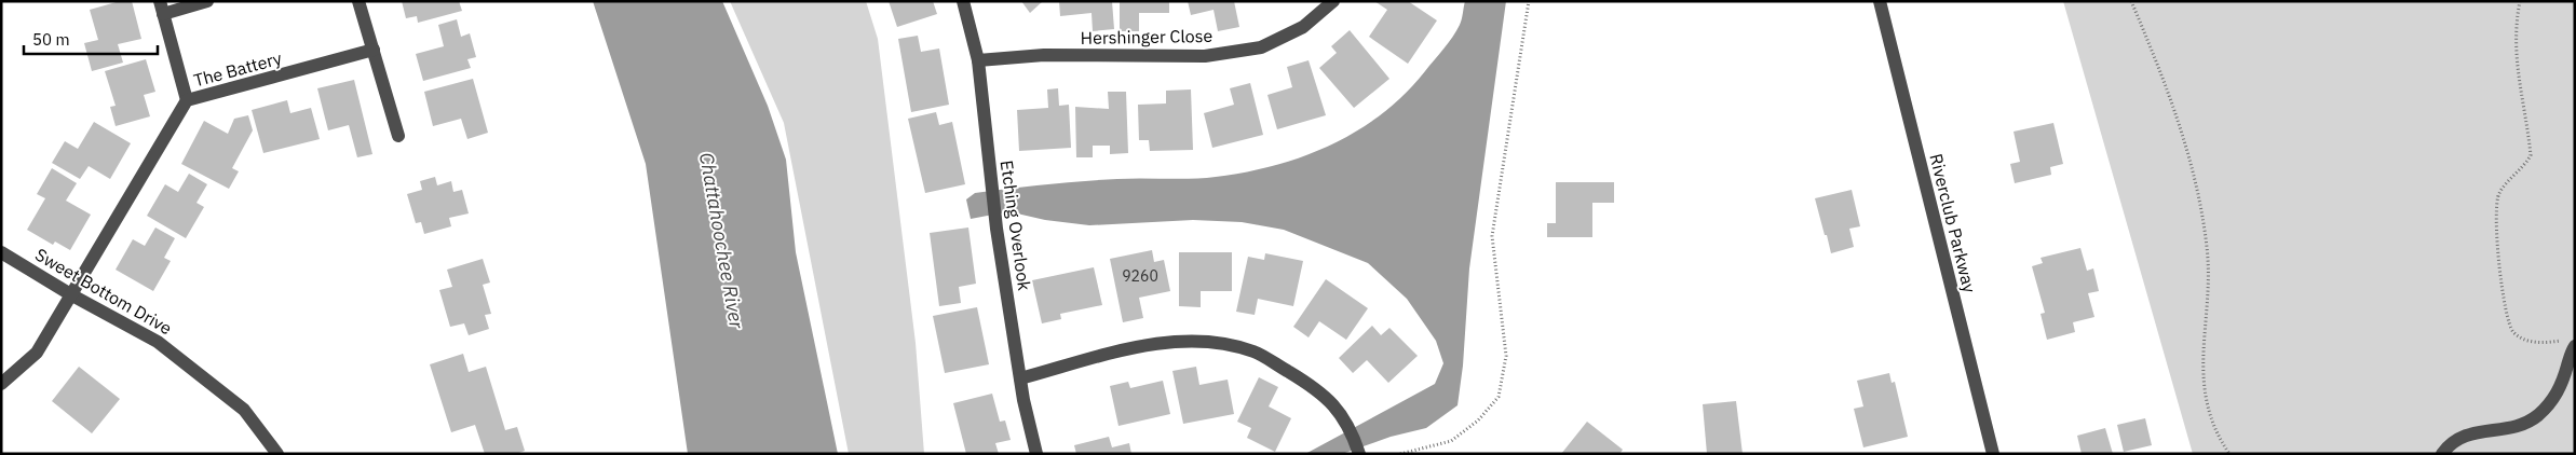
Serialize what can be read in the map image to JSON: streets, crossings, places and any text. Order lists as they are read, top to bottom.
{
  "streets": {
    "street": [
      "Hershinger Close",
      "The Battery",
      "Riverclub Parkway",
      "Etching Overlook",
      "Sweet Bottom Drive"
    ]
  },
  "crossings": [
    ["Hershinger Close", "Etching Overlook"],
    ["The Battery", "Sweet Bottom Drive"]
  ],
  "water": ["Chattahoochee River"],
  "house_numbers": ["9260"],
  "scale_bar": "50 m"
}
